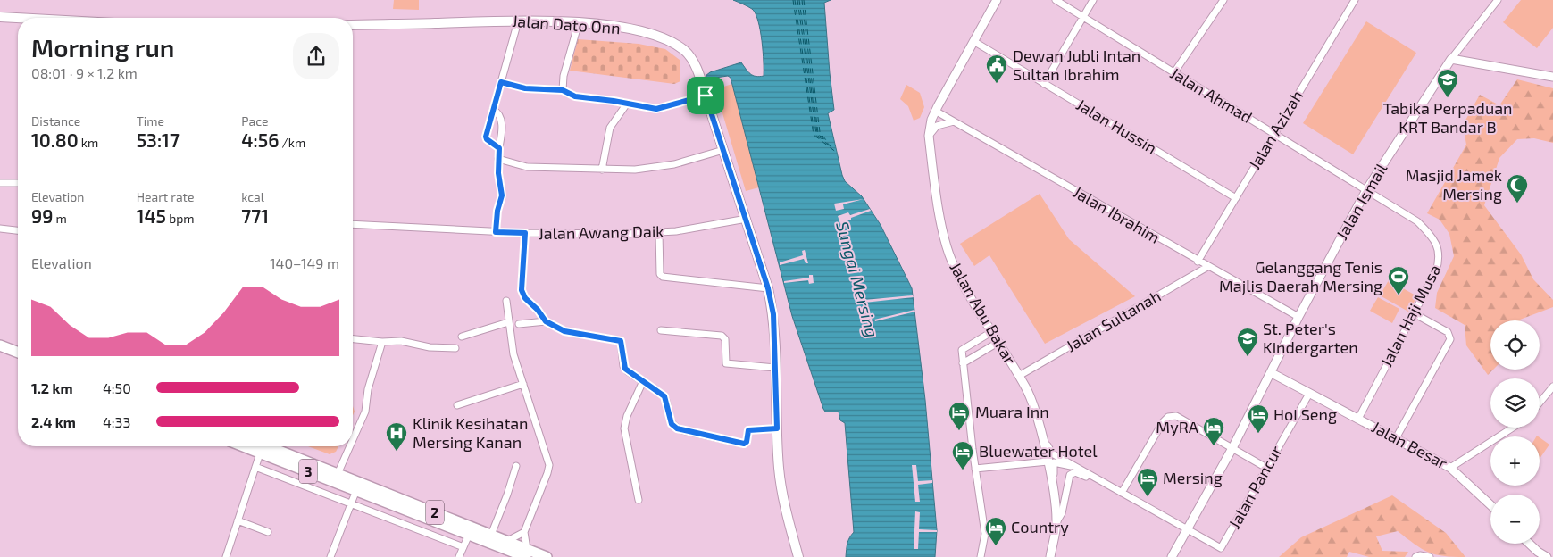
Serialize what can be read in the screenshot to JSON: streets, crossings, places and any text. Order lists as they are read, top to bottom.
{
  "streets": {
    "highway": ["3", "2"],
    "main road": ["Jalan Dato Onn"],
    "street": [
      "Jalan Ahmad",
      "Jalan Hussin",
      "Jalan Azizah",
      "Jalan Ismail",
      "Jalan Ibrahim",
      "Jalan Awang Daik",
      "Jalan Abu Bakar",
      "Jalan Haji Musa",
      "Jalan Sultanah",
      "Jalan Besar",
      "Jalan Pancur"
    ]
  },
  "crossings": [
    ["Jalan Dato Onn", "Jalan Awang Daik"],
    ["Jalan Ahmad", "Jalan Azizah"],
    ["Jalan Ahmad", "Jalan Ismail"],
    ["Jalan Ahmad", "Jalan Haji Musa"],
    ["Jalan Hussin", "Jalan Azizah"],
    ["Jalan Hussin", "Jalan Abu Bakar"],
    ["Jalan Azizah", "Jalan Ibrahim"],
    ["Jalan Ismail", "Jalan Ibrahim"],
    ["Jalan Ismail", "Jalan Haji Musa"],
    ["Jalan Ismail", "Jalan Besar"],
    ["Jalan Ismail", "Jalan Pancur"],
    ["Jalan Ibrahim", "Jalan Abu Bakar"],
    ["Jalan Ibrahim", "Jalan Sultanah"],
    ["Jalan Abu Bakar", "Jalan Sultanah"],
    ["Jalan Haji Musa", "Jalan Besar"],
    ["Jalan Besar", "Jalan Pancur"],
    ["3", "2"]
  ],
  "water": ["Sungai Mersing"],
  "places": {
    "public building": ["Dewan Jubli Intan Sultan Ibrahim"],
    "school or university": ["Tabika Perpaduan KRT Bandar B", "St. Peter's Kindergarten"],
    "mosque": ["Masjid Jamek Mersing"],
    "sports": ["Gelanggang Tenis Majlis Daerah Mersing"],
    "hotel": [
      "Muara Inn",
      "Hoi Seng",
      "MyRA",
      "Bluewater Hotel",
      "Mersing",
      "Country"
    ],
    "hospital": ["Klinik Kesihatan Mersing Kanan"]
  },
  "page": {
    "heading": ["Morning run", "08:01 · 9 × 1.2 km"],
    "stats": [
      ["Distance", "10.80 km"],
      ["Time", "53:17"],
      ["Pace", "4:56 /km"],
      ["Elevation", "99 m"],
      ["Heart rate", "145 bpm"],
      ["kcal", "771"]
    ],
    "chart": ["Elevation", "140–149 m"],
    "map_buttons": ["+", "−"],
    "list": [
      {
        "name": "1.2 km",
        "note": "4:50"
      },
      {
        "name": "2.4 km",
        "note": "4:33"
      }
    ]
  }
}
